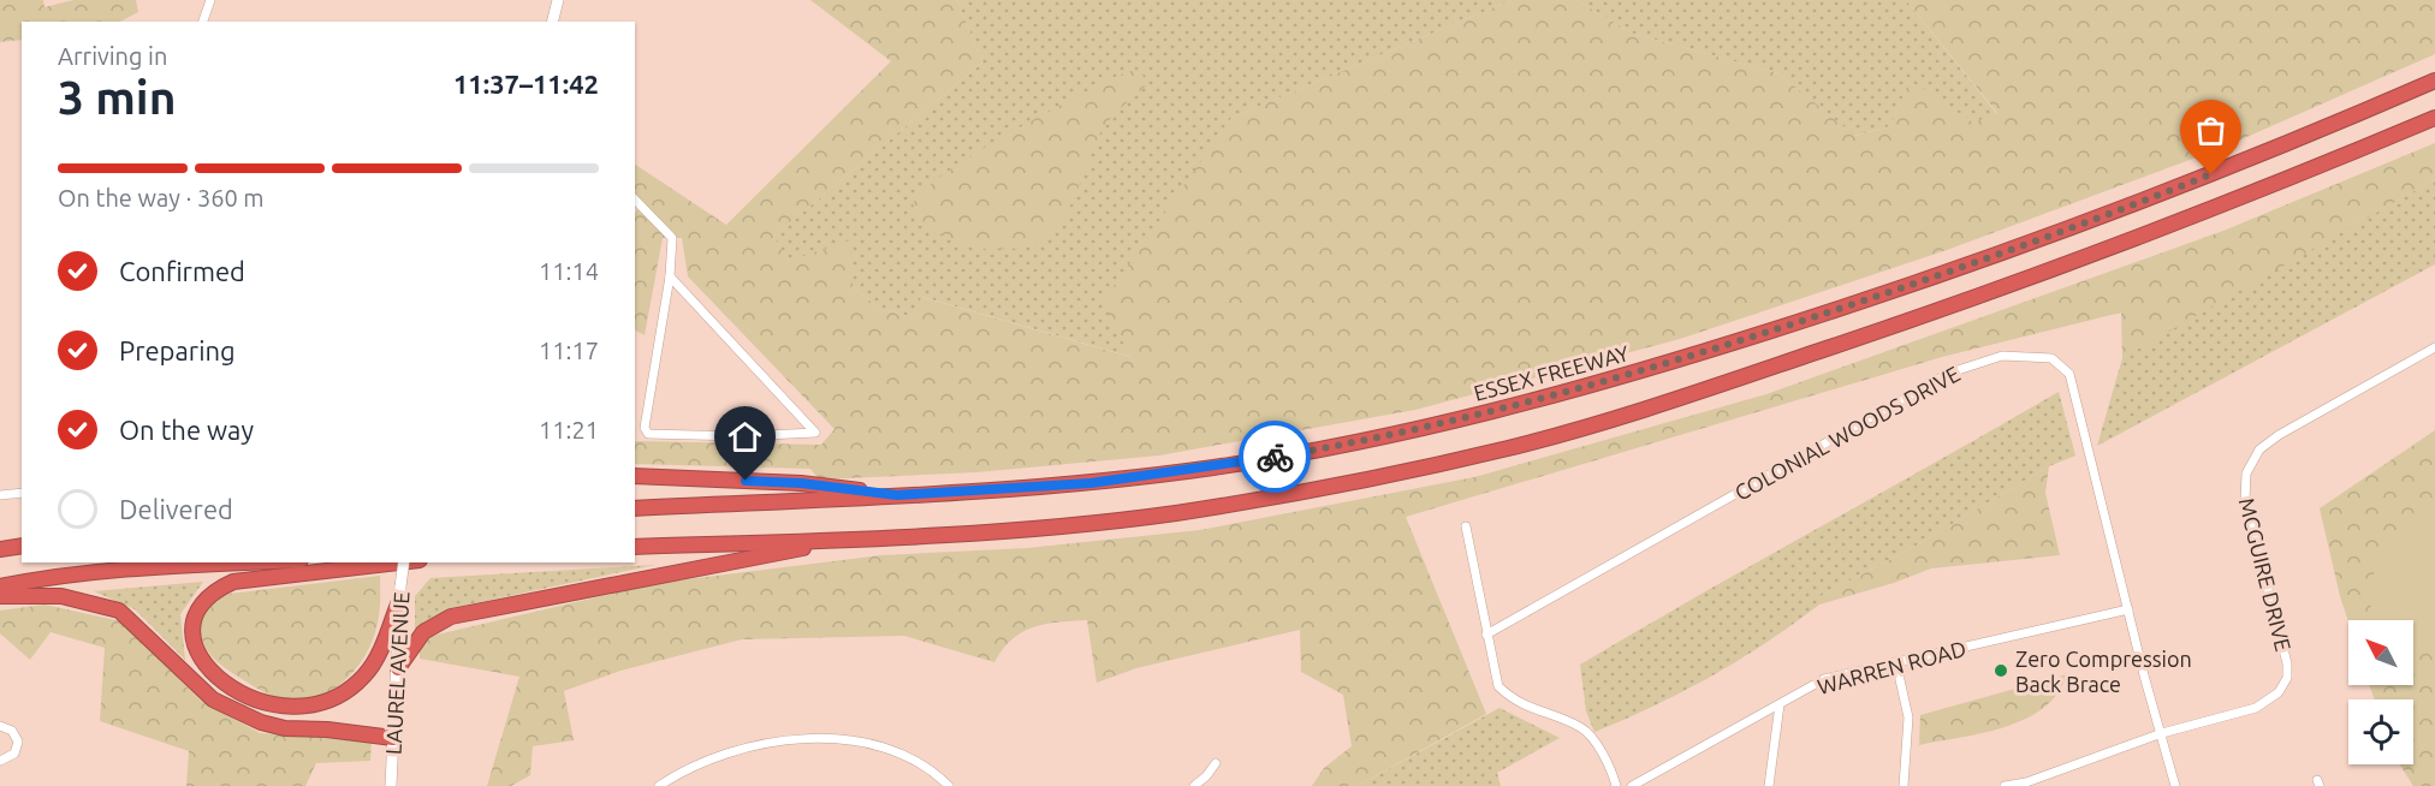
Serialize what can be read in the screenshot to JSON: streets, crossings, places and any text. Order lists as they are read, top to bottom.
{
  "streets": {
    "highway": ["ESSEX FREEWAY"],
    "main road": ["LAUREL AVENUE"],
    "street": ["COLONIAL WOODS DRIVE", "MCGUIRE DRIVE", "WARREN ROAD"]
  },
  "crossings": [
    ["COLONIAL WOODS DRIVE", "MCGUIRE DRIVE"],
    ["COLONIAL WOODS DRIVE", "WARREN ROAD"]
  ],
  "places": ["Zero Compression Back Brace"],
  "north": "top left",
  "page": {
    "heading": ["3 min", "Arriving in", "11:37–11:42"],
    "bar": "On the way · 360 m",
    "list": [
      ["Confirmed", "11:14"],
      ["Preparing", "11:17"],
      ["On the way", "11:21"],
      "Delivered"
    ]
  }
}
